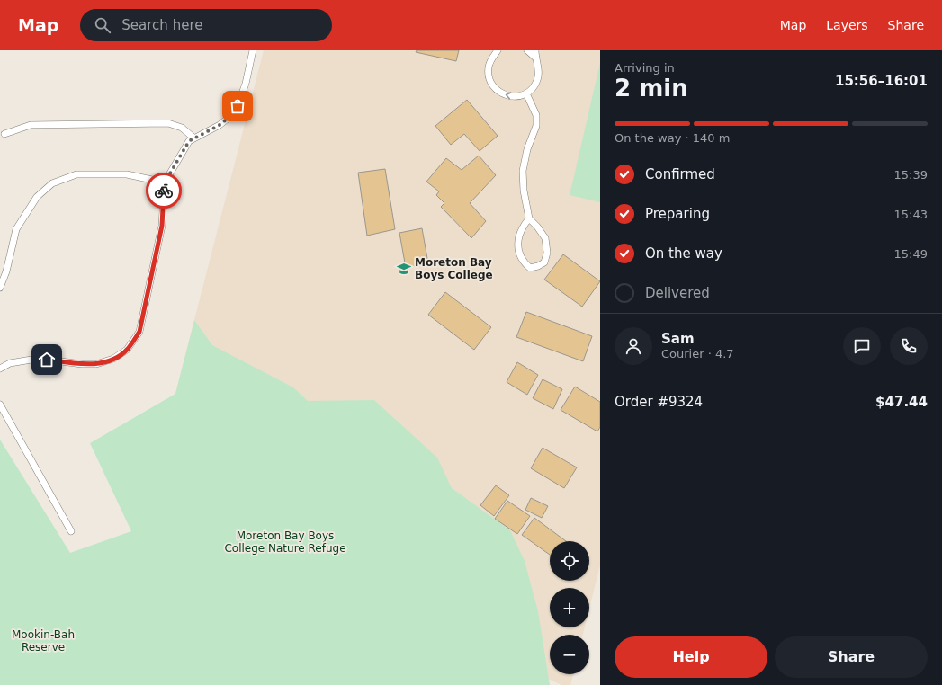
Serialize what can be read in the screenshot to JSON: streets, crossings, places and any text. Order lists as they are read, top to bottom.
{
  "parks": ["Moreton Bay Boys College Nature Refuge", "Mookin-Bah Reserve"],
  "places": {
    "school or university": ["Moreton Bay Boys College"]
  },
  "page": {
    "header": "Map",
    "search": "Search here",
    "nav": ["Map", "Layers", "Share"],
    "heading": ["2 min", "Arriving in", "15:56–16:01"],
    "panel": [
      "Sam",
      "Courier · 4.7",
      "Order #9324",
      "$47.44"
    ],
    "bar": "On the way · 140 m",
    "list": [
      ["Confirmed", "15:39"],
      ["Preparing", "15:43"],
      ["On the way", "15:49"],
      "Delivered"
    ],
    "map_buttons": ["+", "−"],
    "buttons": ["Help", "Share"]
  }
}
